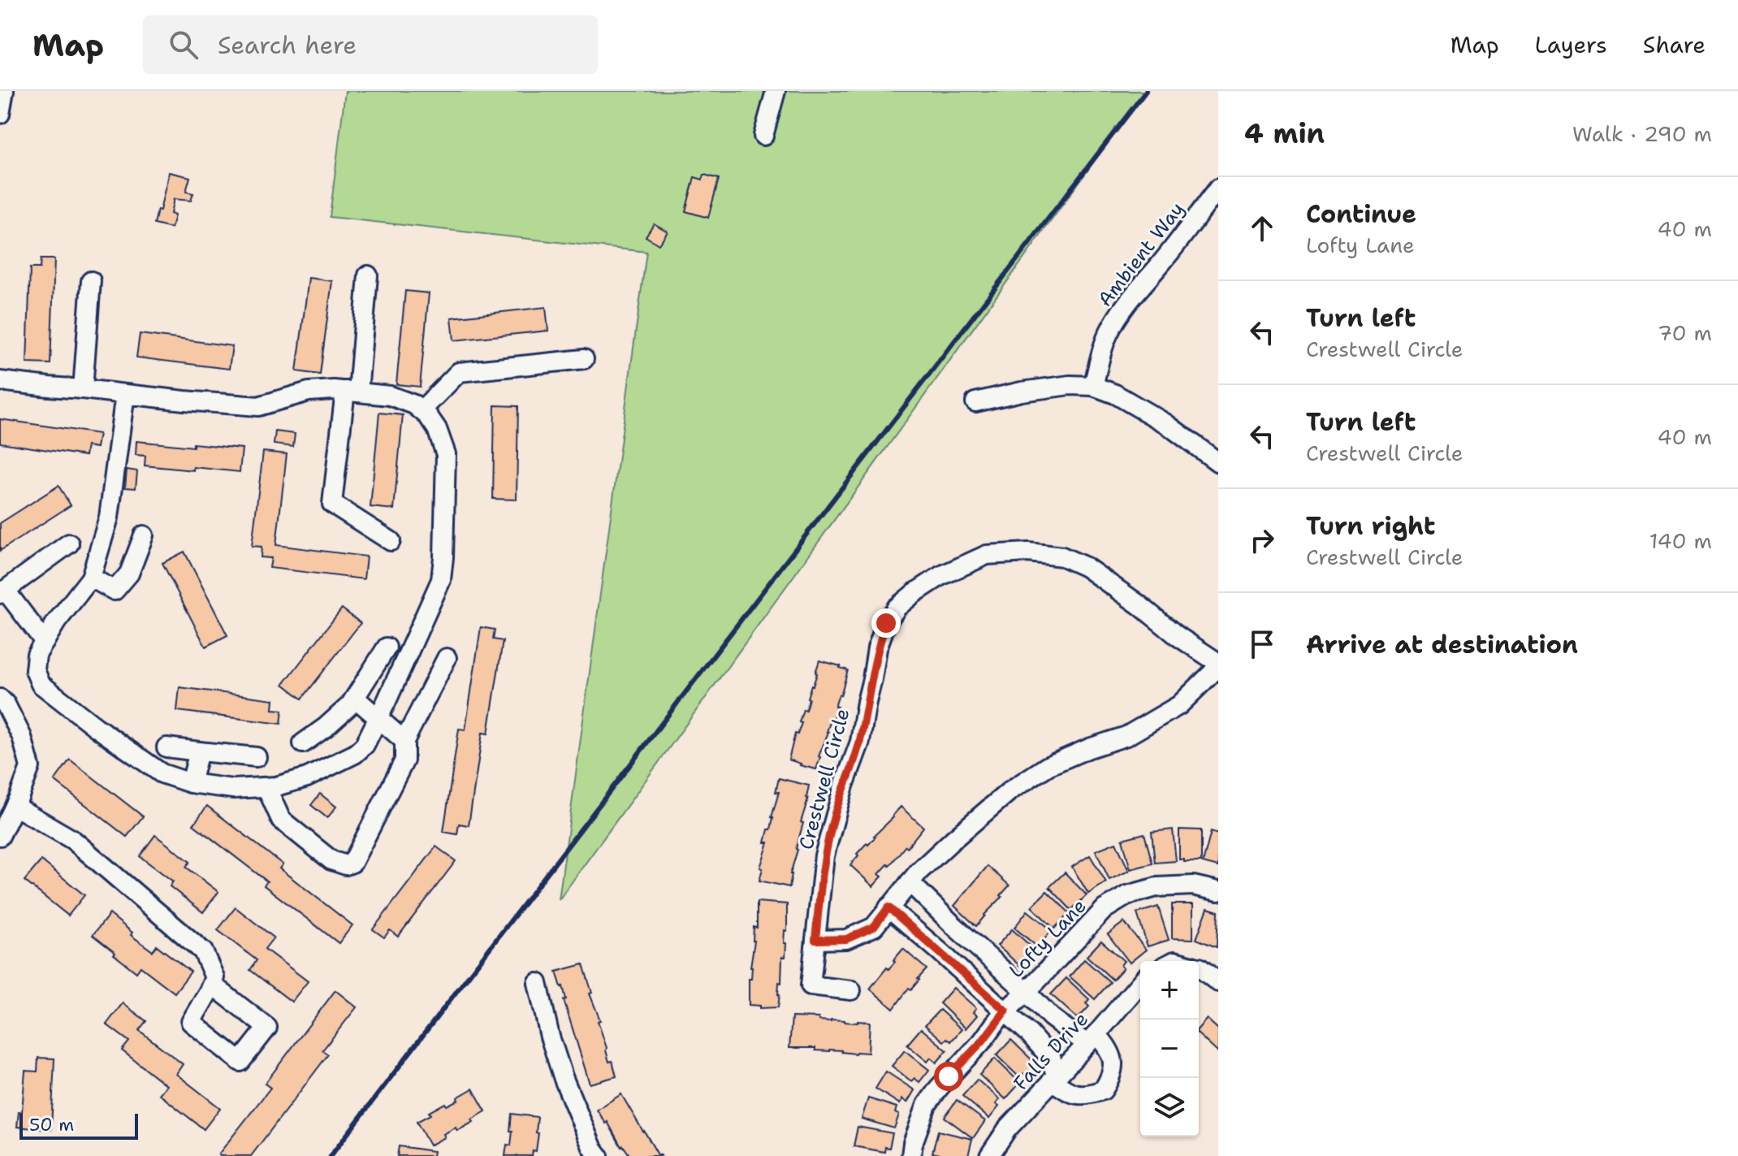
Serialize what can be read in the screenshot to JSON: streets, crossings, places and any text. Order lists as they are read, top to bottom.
{
  "streets": {
    "street": [
      "Ambient Way",
      "Crestwell Circle",
      "Lofty Lane",
      "Falls Drive"
    ]
  },
  "scale_bar": "50 m",
  "page": {
    "header": "Map",
    "search": "Search here",
    "nav": ["Map", "Layers", "Share"],
    "heading": ["4 min", "Walk · 290 m"],
    "list": [
      ["Continue", "Lofty Lane", "40 m"],
      ["Turn left", "Crestwell Circle", "70 m"],
      ["Turn left", "Crestwell Circle", "40 m"],
      ["Turn right", "Crestwell Circle", "140 m"],
      "Arrive at destination"
    ],
    "map_buttons": ["+", "−"],
    "scale": "50 m"
  }
}
